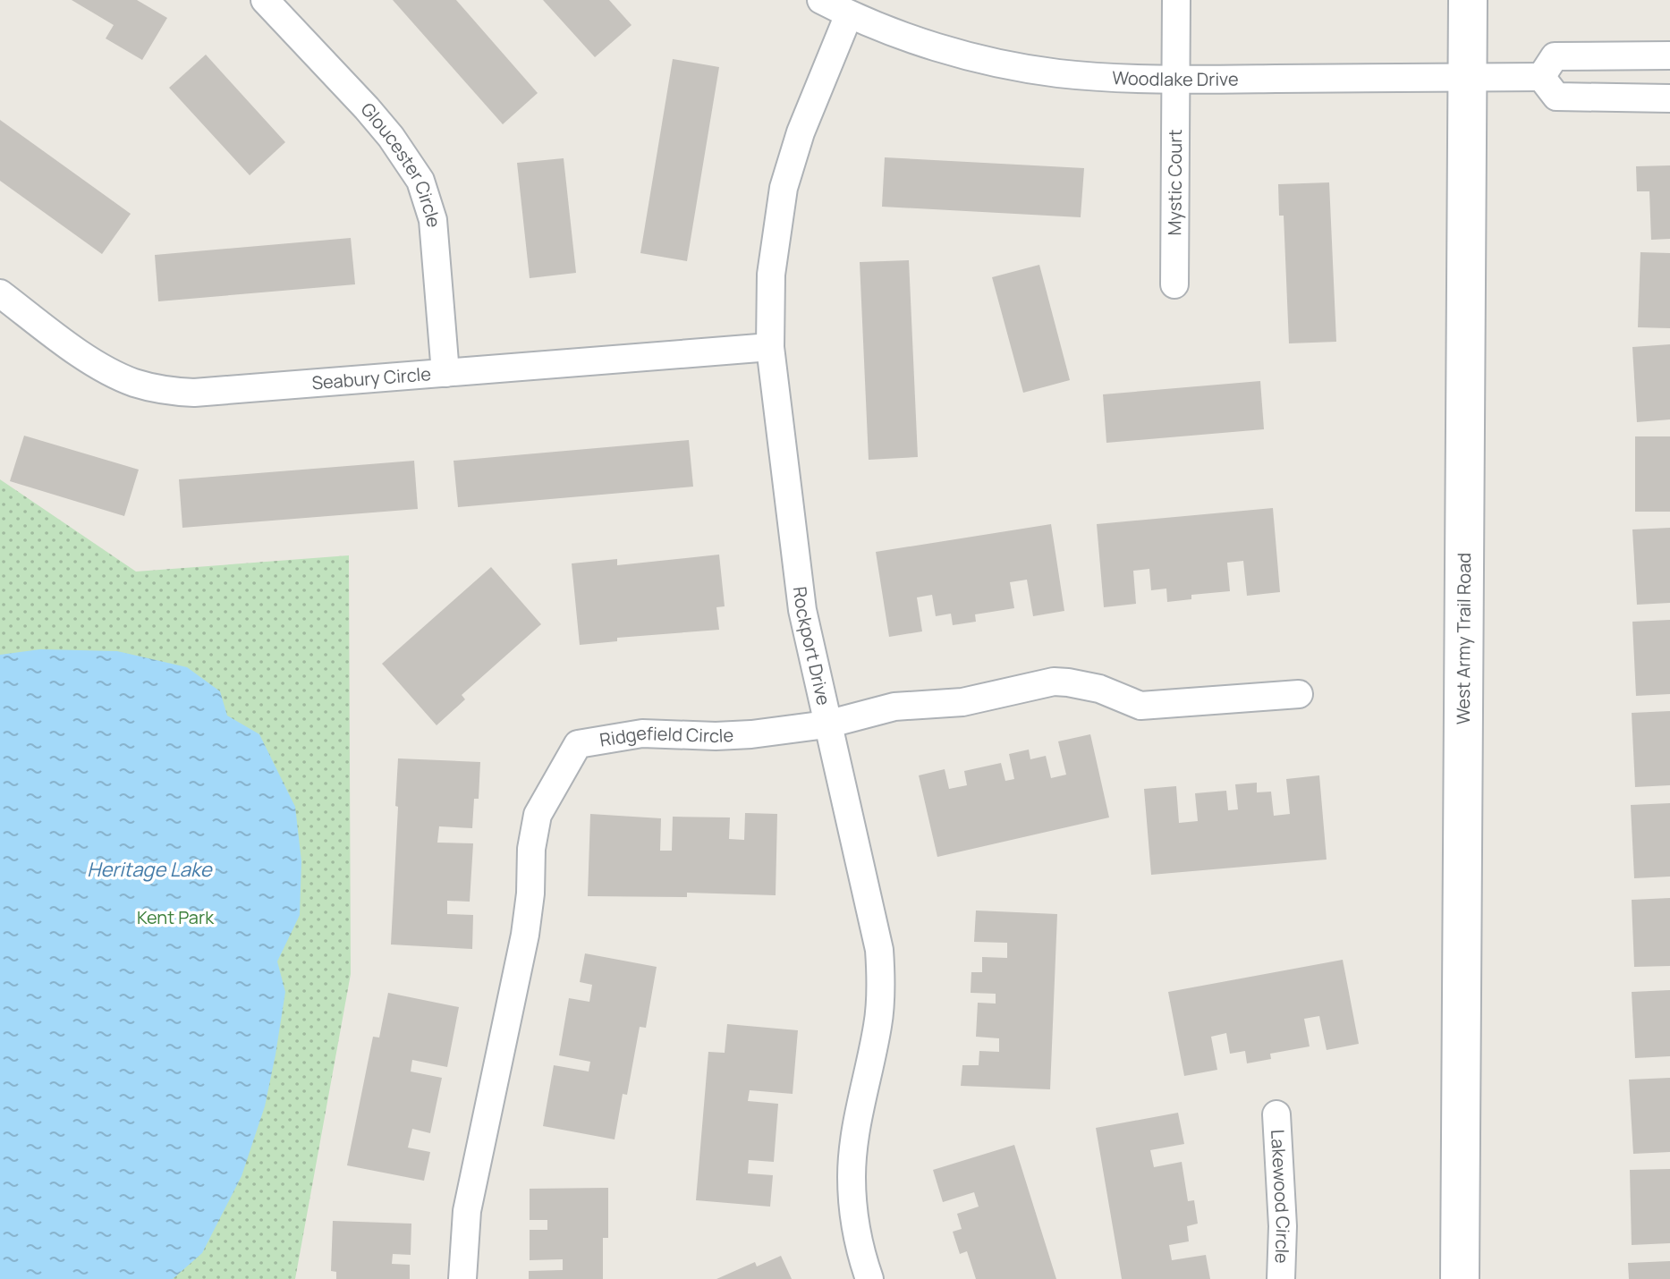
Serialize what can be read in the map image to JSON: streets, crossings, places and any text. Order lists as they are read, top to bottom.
{
  "streets": {
    "main road": ["West Army Trail Road"],
    "street": [
      "Woodlake Drive",
      "Gloucester Circle",
      "Mystic Court",
      "Seabury Circle",
      "Rockport Drive",
      "Ridgefield Circle",
      "Lakewood Circle"
    ]
  },
  "crossings": [
    ["Woodlake Drive", "Mystic Court"],
    ["Woodlake Drive", "West Army Trail Road"],
    ["Woodlake Drive", "Rockport Drive"],
    ["Gloucester Circle", "Seabury Circle"],
    ["Seabury Circle", "Rockport Drive"],
    ["Rockport Drive", "Ridgefield Circle"]
  ],
  "water": ["Heritage Lake"],
  "parks": ["Kent Park"]
}
